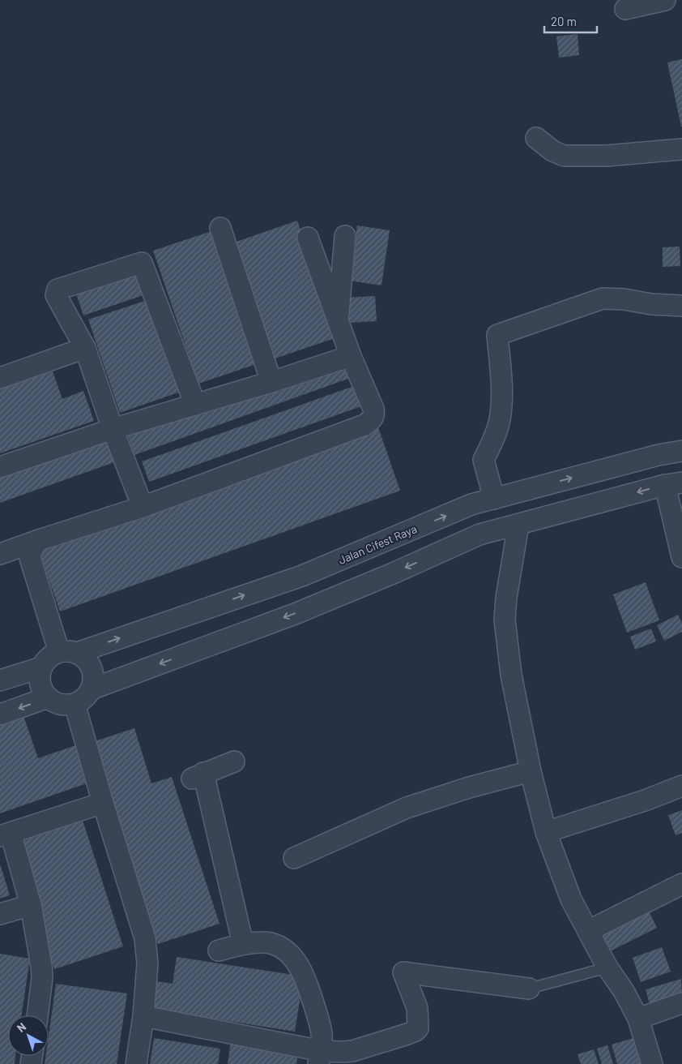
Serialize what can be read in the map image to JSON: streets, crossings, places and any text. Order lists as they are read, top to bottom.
{
  "streets": {
    "street": ["Jalan Cifest Raya"]
  },
  "scale_bar": "20 m",
  "north": "top left"
}
